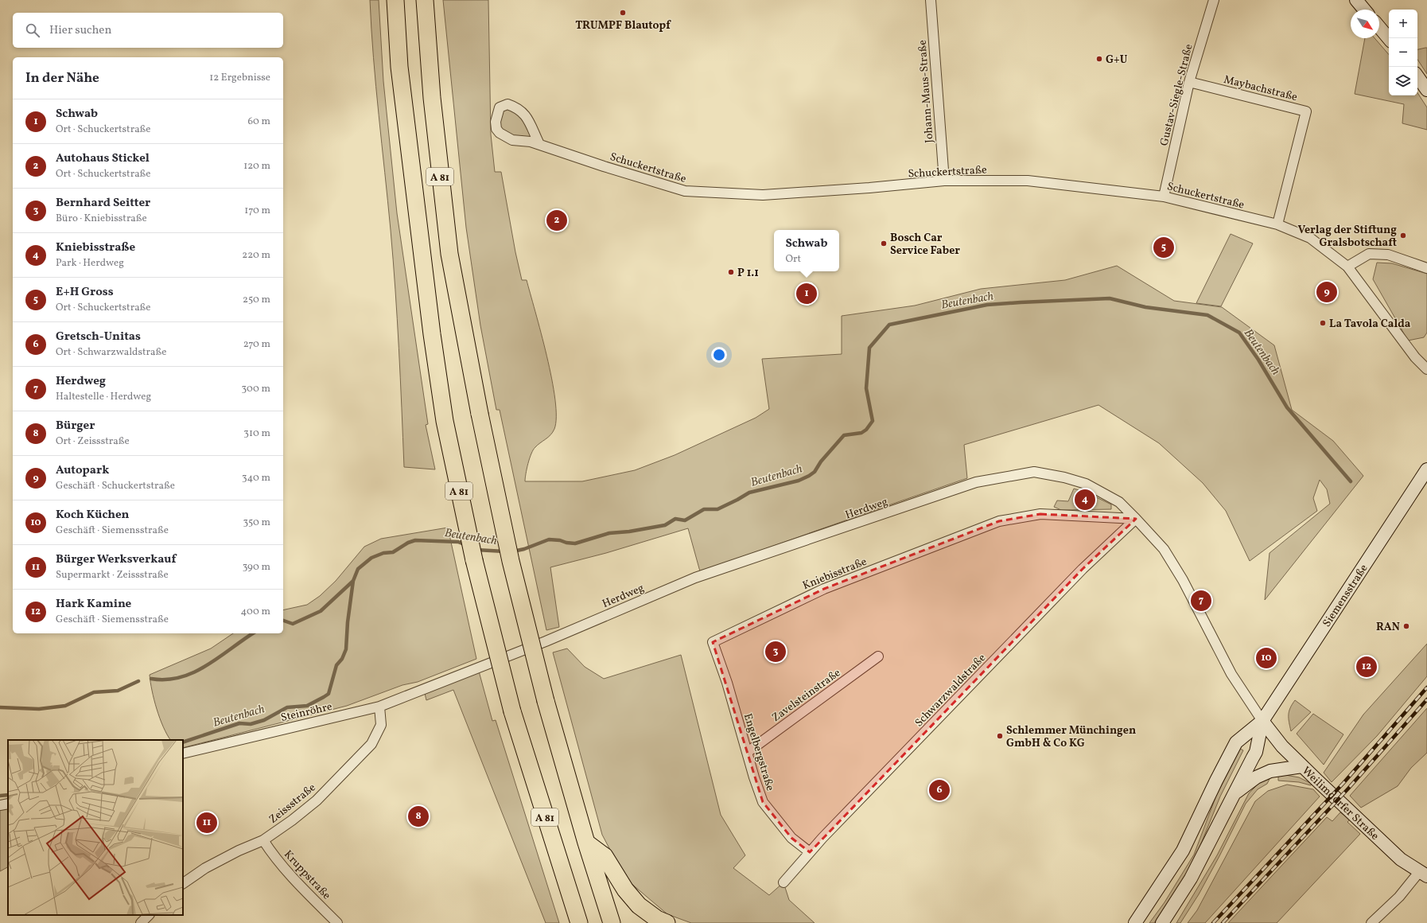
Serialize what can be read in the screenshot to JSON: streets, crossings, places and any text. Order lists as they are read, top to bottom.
{
  "streets": {
    "highway": ["A 81"],
    "main road": ["Siemensstraße", "Weilimdorfer Straße"],
    "street": [
      "Maybachstraße",
      "Johann-Maus-Straße",
      "Gustav-Siegle-Straße",
      "Schuckertstraße",
      "Herdweg",
      "Kniebisstraße",
      "Schwarzwaldstraße",
      "Zavelsteinstraße",
      "Steinröhre",
      "Engelbergstraße",
      "Zeissstraße",
      "Kruppstraße"
    ]
  },
  "crossings": [
    ["Maybachstraße", "Gustav-Siegle-Straße"],
    ["Maybachstraße", "Schuckertstraße"],
    ["Johann-Maus-Straße", "Schuckertstraße"],
    ["Gustav-Siegle-Straße", "Schuckertstraße"],
    ["Herdweg", "Kniebisstraße"],
    ["Herdweg", "Siemensstraße"],
    ["Herdweg", "Schwarzwaldstraße"],
    ["Herdweg", "Steinröhre"],
    ["Herdweg", "Zeissstraße"],
    ["Herdweg", "Weilimdorfer Straße"],
    ["Kniebisstraße", "Schwarzwaldstraße"],
    ["Kniebisstraße", "Engelbergstraße"],
    ["Siemensstraße", "Weilimdorfer Straße"],
    ["Schwarzwaldstraße", "Engelbergstraße"],
    ["Zavelsteinstraße", "Engelbergstraße"],
    ["Steinröhre", "Zeissstraße"],
    ["Zeissstraße", "Kruppstraße"]
  ],
  "water": ["Beutenbach"],
  "places": [
    "TRUMPF Blautopf",
    "G+U",
    "Verlag der Stiftung Gralsbotschaft",
    "Bosch Car Service Faber",
    "P 1.1",
    "La Tavola Calda",
    "RAN",
    "Schlemmer Münchingen GmbH & Co KG"
  ],
  "north": "bottom right",
  "page": {
    "map_buttons": ["+", "−"],
    "search": "Hier suchen",
    "heading": ["In der Nähe", "12 Ergebnisse"],
    "list": [
      {
        "mark": "1",
        "name": "Schwab",
        "note": "Ort · Schuckertstraße",
        "value": "60 m"
      },
      {
        "mark": "2",
        "name": "Autohaus Stickel",
        "note": "Ort · Schuckertstraße",
        "value": "120 m"
      },
      {
        "mark": "3",
        "name": "Bernhard Seitter",
        "note": "Büro · Kniebisstraße",
        "value": "170 m"
      },
      {
        "mark": "4",
        "name": "Kniebisstraße",
        "note": "Park · Herdweg",
        "value": "220 m"
      },
      {
        "mark": "5",
        "name": "E+H Gross",
        "note": "Ort · Schuckertstraße",
        "value": "250 m"
      },
      {
        "mark": "6",
        "name": "Gretsch-Unitas",
        "note": "Ort · Schwarzwaldstraße",
        "value": "270 m"
      },
      {
        "mark": "7",
        "name": "Herdweg",
        "note": "Haltestelle · Herdweg",
        "value": "300 m"
      },
      {
        "mark": "8",
        "name": "Bürger",
        "note": "Ort · Zeissstraße",
        "value": "310 m"
      },
      {
        "mark": "9",
        "name": "Autopark",
        "note": "Geschäft · Schuckertstraße",
        "value": "340 m"
      },
      {
        "mark": "10",
        "name": "Koch Küchen",
        "note": "Geschäft · Siemensstraße",
        "value": "350 m"
      },
      {
        "mark": "11",
        "name": "Bürger Werksverkauf",
        "note": "Supermarkt · Zeissstraße",
        "value": "390 m"
      },
      {
        "mark": "12",
        "name": "Hark Kamine",
        "note": "Geschäft · Siemensstraße",
        "value": "400 m"
      }
    ],
    "pins": [
      "2",
      "5",
      "9",
      "1",
      "4",
      "7",
      "3",
      "10",
      "12",
      "6",
      "8",
      "11"
    ],
    "popup": ["Schwab", "Ort"]
  }
}
